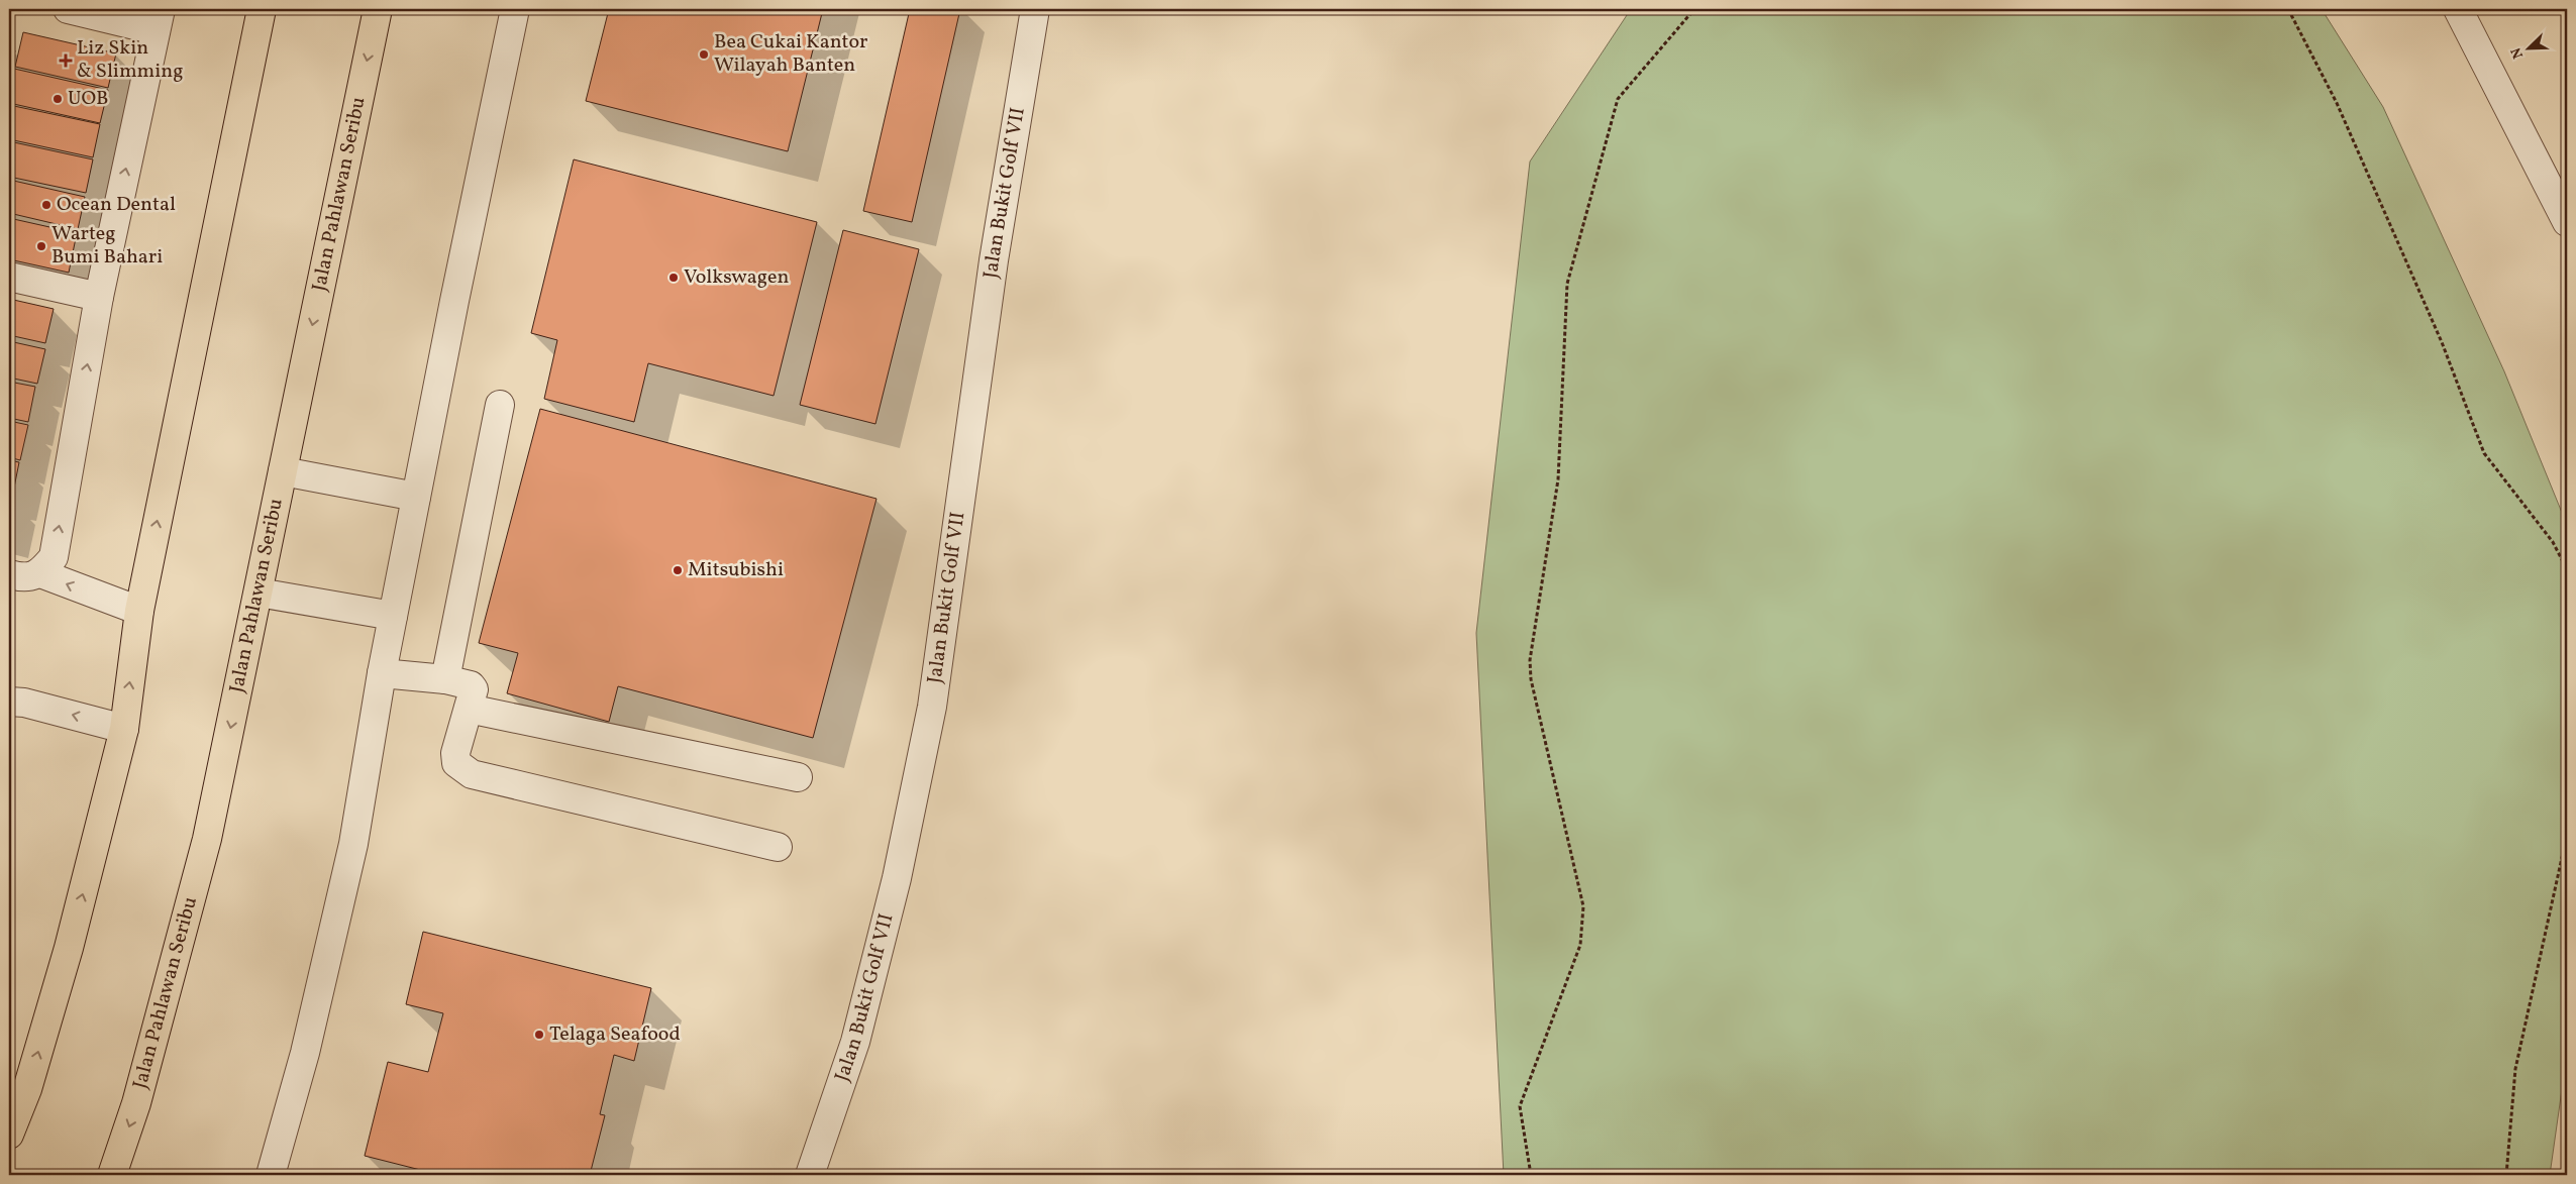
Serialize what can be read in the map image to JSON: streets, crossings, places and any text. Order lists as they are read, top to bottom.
{
  "streets": {
    "main road": ["Jalan Pahlawan Seribu"],
    "street": ["Jalan Bukit Golf VII"]
  },
  "places": {
    "other": [
      "Bea Cukai Kantor Wilayah Banten",
      "UOB",
      "Ocean Dental",
      "Warteg Bumi Bahari",
      "Volkswagen",
      "Mitsubishi",
      "Telaga Seafood"
    ],
    "health": ["Liz Skin & Slimming"]
  },
  "north": "bottom left"
}
